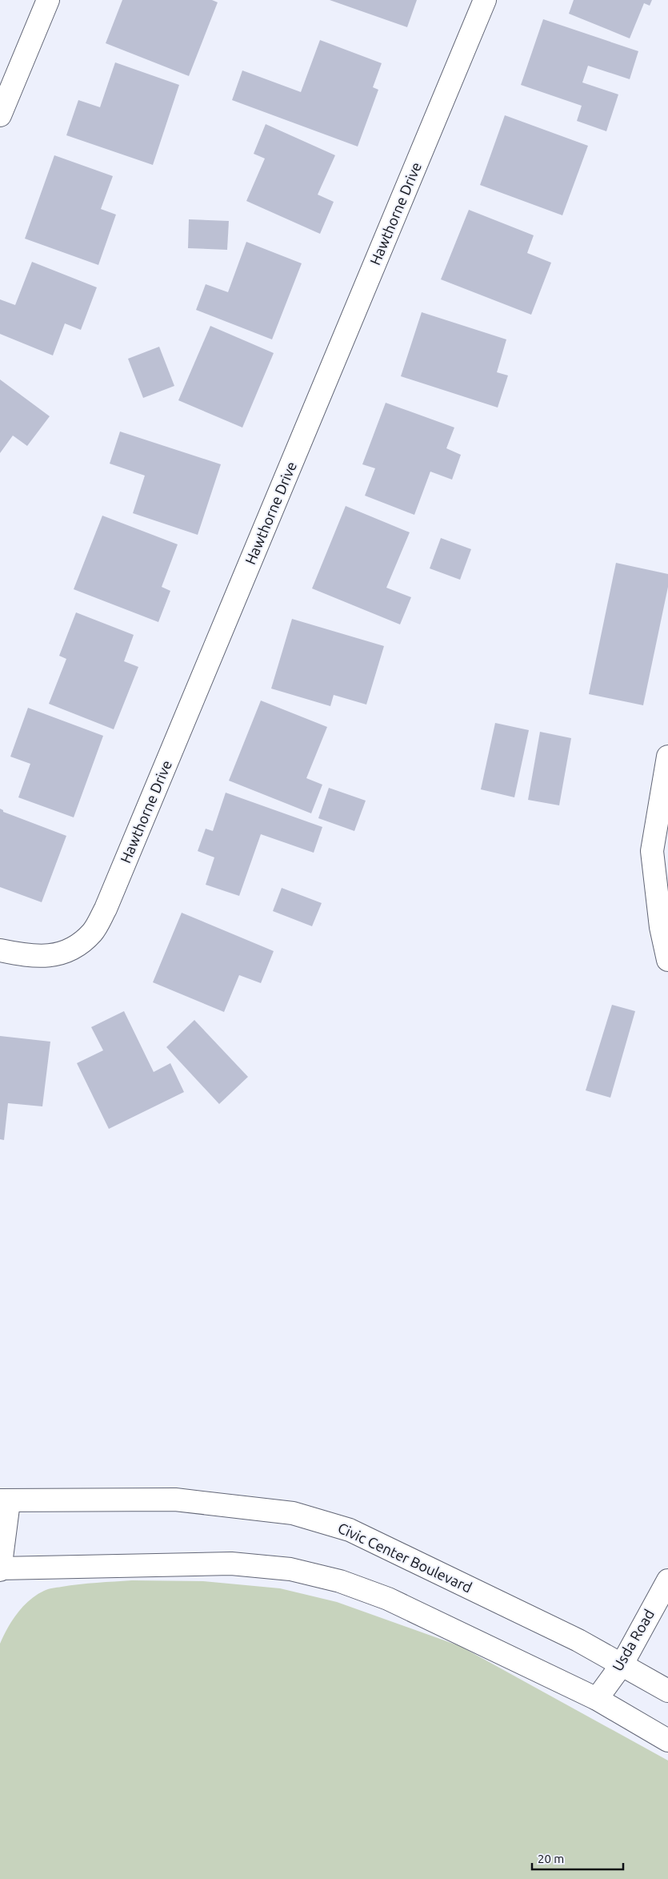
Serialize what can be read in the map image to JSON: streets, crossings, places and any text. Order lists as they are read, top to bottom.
{
  "streets": {
    "street": ["Hawthorne Drive", "Civic Center Boulevard", "Usda Road"]
  },
  "crossings": [
    ["Civic Center Boulevard", "Usda Road"]
  ],
  "scale_bar": "20 m"
}
